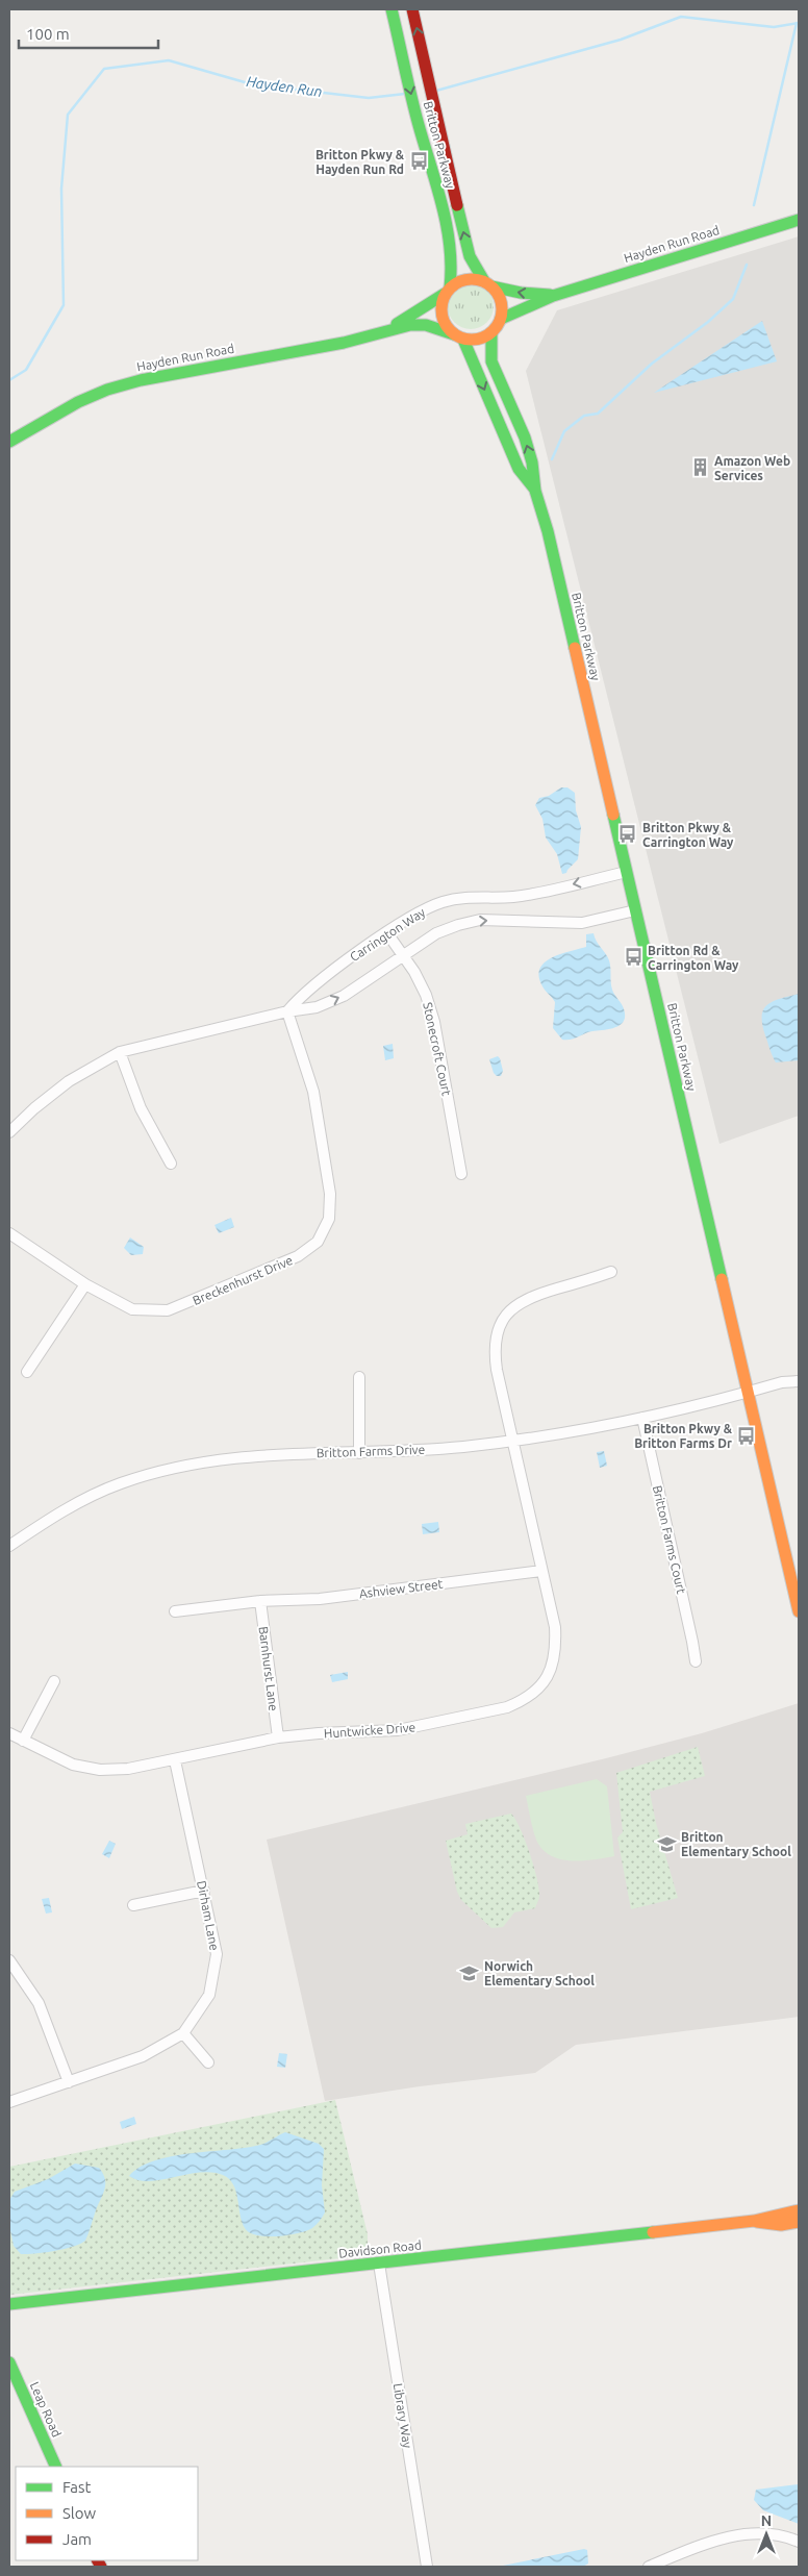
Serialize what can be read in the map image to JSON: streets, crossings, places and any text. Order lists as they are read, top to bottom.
{
  "streets": {
    "main road": [
      "Britton Parkway",
      "Hayden Run Road",
      "Davidson Road",
      "Leap Road"
    ],
    "street": [
      "Carrington Way",
      "Stonecroft Court",
      "Breckenhurst Drive",
      "Britton Farms Drive",
      "Britton Farms Court",
      "Ashview Street",
      "Barnhurst Lane",
      "Huntwicke Drive",
      "Dirham Lane",
      "Library Way"
    ]
  },
  "crossings": [
    ["Britton Parkway", "Hayden Run Road"],
    ["Britton Parkway", "Carrington Way"],
    ["Britton Parkway", "Britton Farms Drive"],
    ["Carrington Way", "Stonecroft Court"],
    ["Carrington Way", "Breckenhurst Drive"],
    ["Britton Farms Drive", "Britton Farms Court"],
    ["Britton Farms Drive", "Huntwicke Drive"],
    ["Ashview Street", "Barnhurst Lane"],
    ["Ashview Street", "Huntwicke Drive"],
    ["Barnhurst Lane", "Huntwicke Drive"],
    ["Huntwicke Drive", "Dirham Lane"],
    ["Davidson Road", "Library Way"]
  ],
  "water": ["Hayden Run"],
  "places": {
    "bus stop": [
      "Britton Pkwy & Hayden Run Rd",
      "Britton Pkwy & Carrington Way",
      "Britton Rd & Carrington Way",
      "Britton Pkwy & Britton Farms Dr"
    ],
    "building": ["Amazon Web Services"],
    "school or university": ["Britton Elementary School", "Norwich Elementary School"]
  },
  "legend": ["Fast", "Slow", "Jam"],
  "scale_bar": "100 m",
  "north": "top"
}
